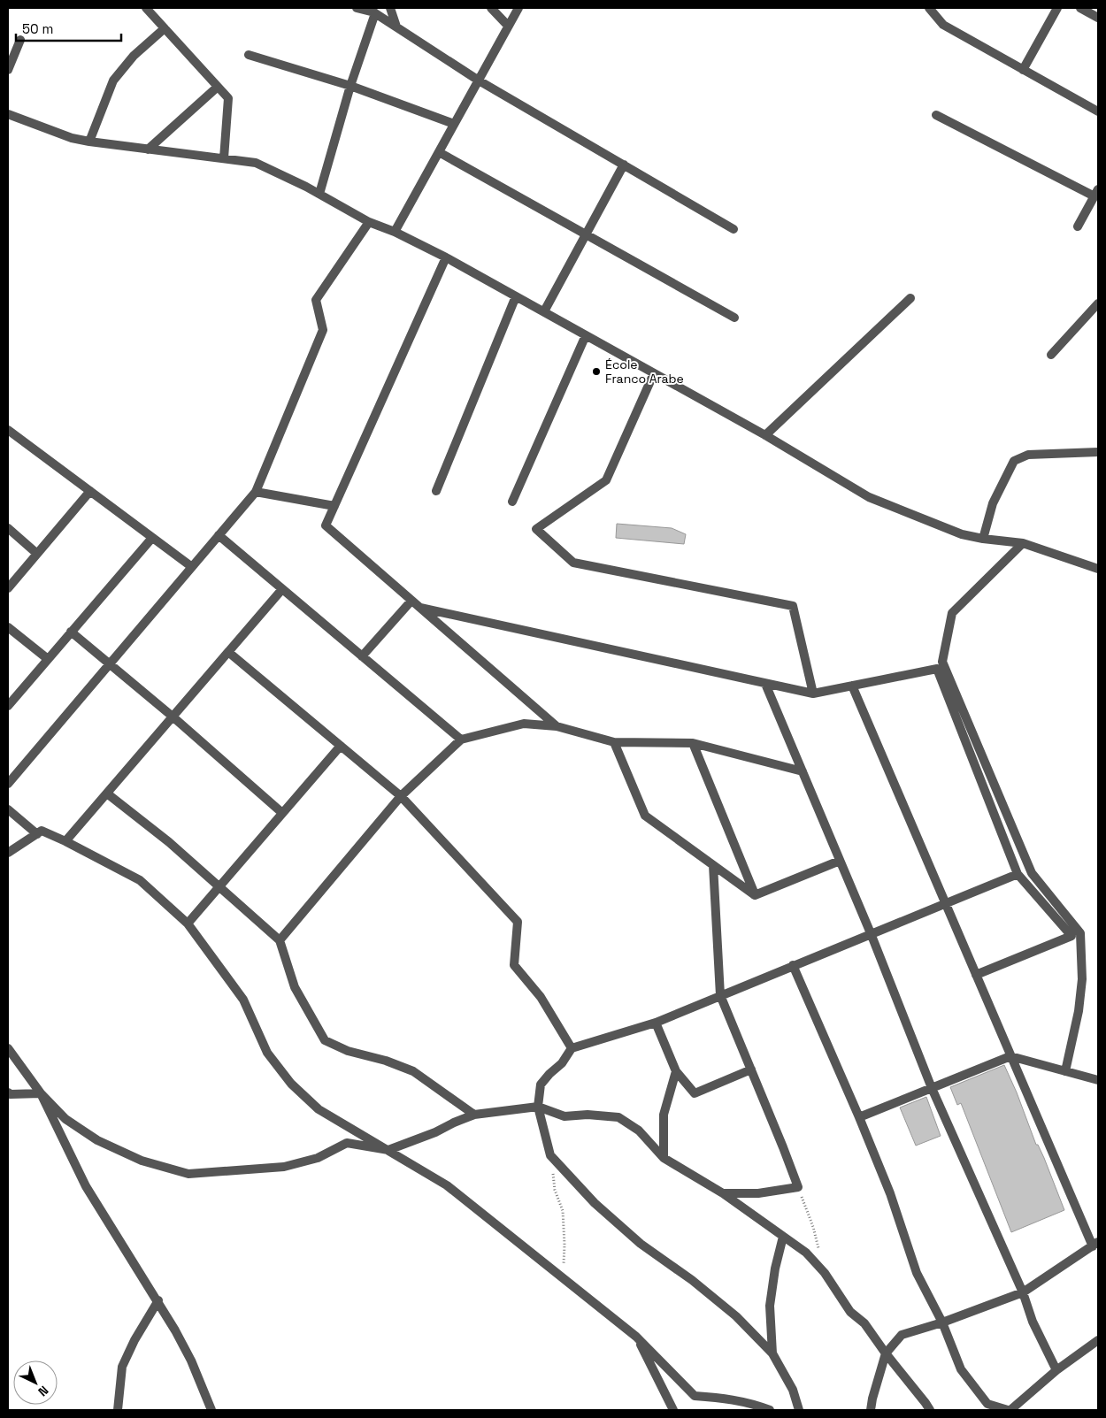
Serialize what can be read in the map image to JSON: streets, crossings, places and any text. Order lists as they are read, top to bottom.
{
  "places": ["École Franco Arabe"],
  "scale_bar": "50 m",
  "north": "bottom right"
}
